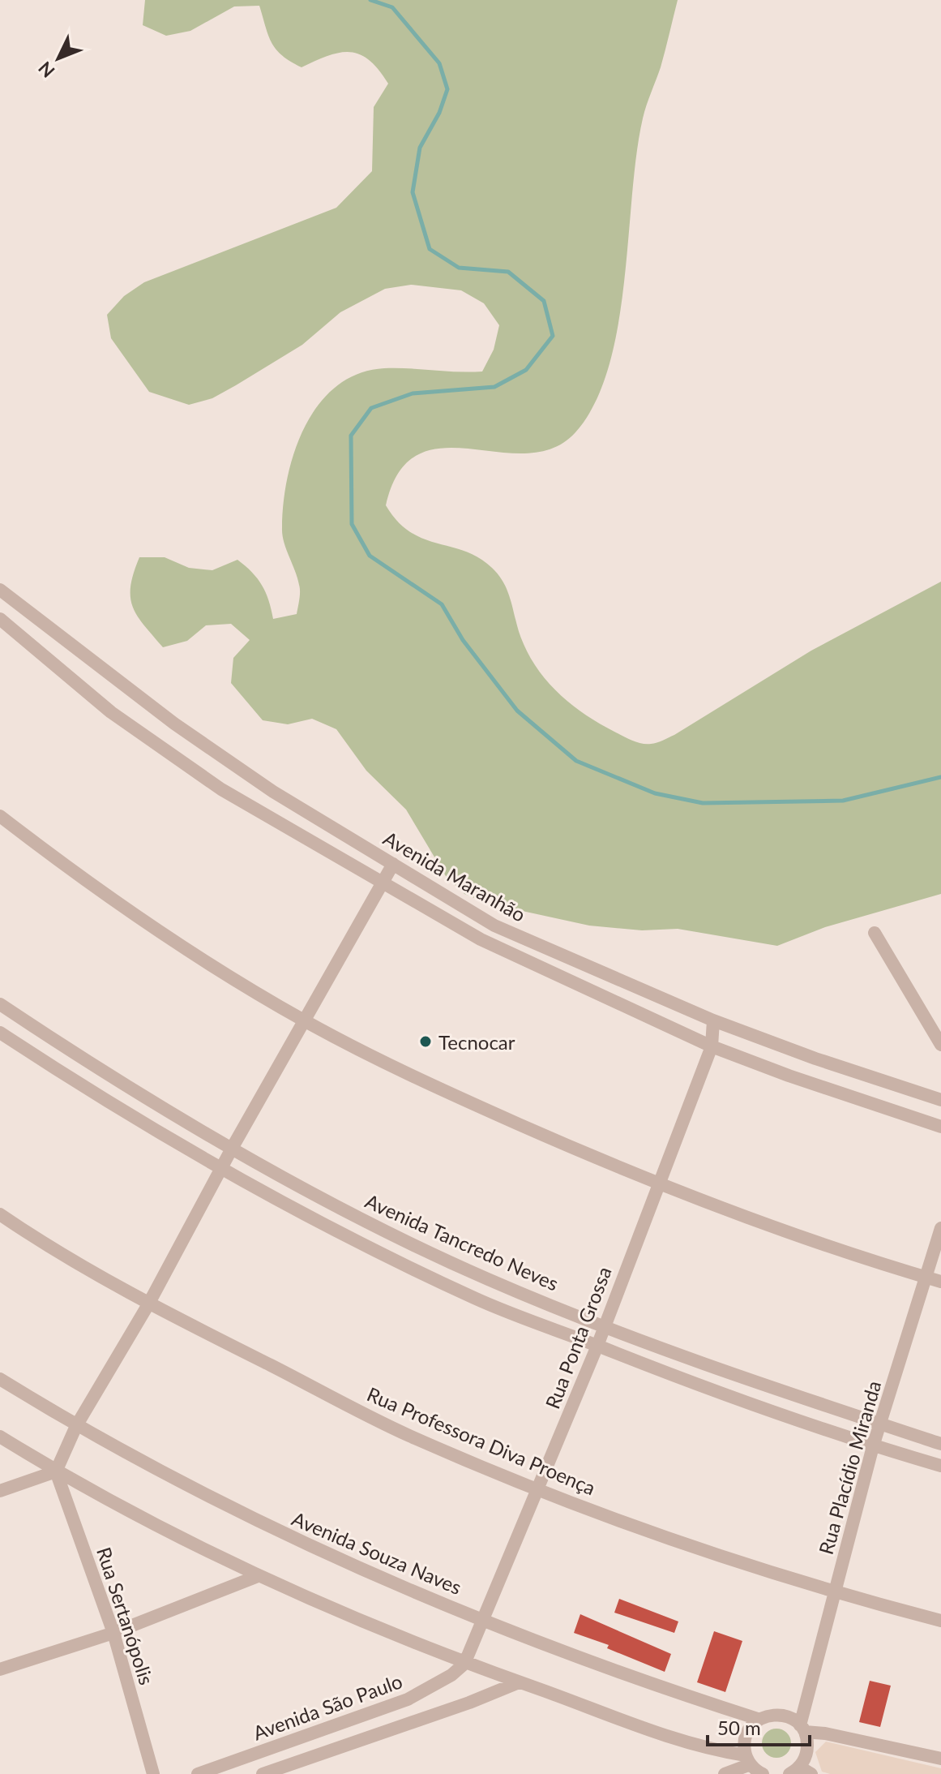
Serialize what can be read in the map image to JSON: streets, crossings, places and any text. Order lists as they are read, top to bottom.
{
  "streets": {
    "street": [
      "Avenida Maranhão",
      "Avenida Tancredo Neves",
      "Rua Ponta Grossa",
      "Rua Professora Diva Proença",
      "Rua Placídio Miranda",
      "Avenida Souza Naves",
      "Rua Sertanópolis",
      "Avenida São Paulo"
    ]
  },
  "crossings": [
    ["Avenida Maranhão", "Rua Ponta Grossa"],
    ["Avenida Tancredo Neves", "Rua Ponta Grossa"],
    ["Avenida Tancredo Neves", "Rua Placídio Miranda"],
    ["Rua Ponta Grossa", "Rua Professora Diva Proença"],
    ["Rua Ponta Grossa", "Avenida Souza Naves"],
    ["Rua Ponta Grossa", "Avenida São Paulo"],
    ["Rua Professora Diva Proença", "Rua Placídio Miranda"],
    ["Rua Placídio Miranda", "Avenida Souza Naves"]
  ],
  "places": ["Tecnocar"],
  "scale_bar": "50 m",
  "north": "bottom left"
}
